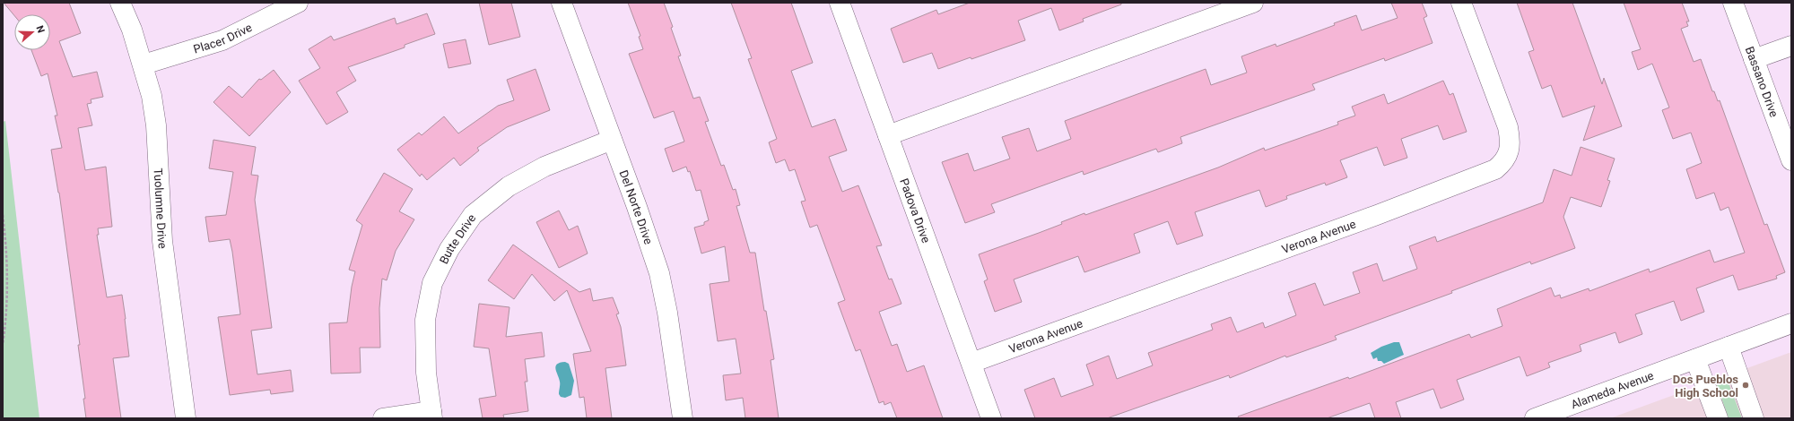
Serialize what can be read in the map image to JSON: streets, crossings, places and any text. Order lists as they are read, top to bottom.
{
  "streets": {
    "street": [
      "Placer Drive",
      "Bassano Drive",
      "Del Norte Drive",
      "Tuolumne Drive",
      "Padova Drive",
      "Verona Avenue",
      "Butte Drive",
      "Alameda Avenue"
    ]
  },
  "crossings": [
    ["Placer Drive", "Tuolumne Drive"],
    ["Del Norte Drive", "Butte Drive"],
    ["Padova Drive", "Verona Avenue"]
  ],
  "places": ["Dos Pueblos High School"],
  "north": "right"
}
